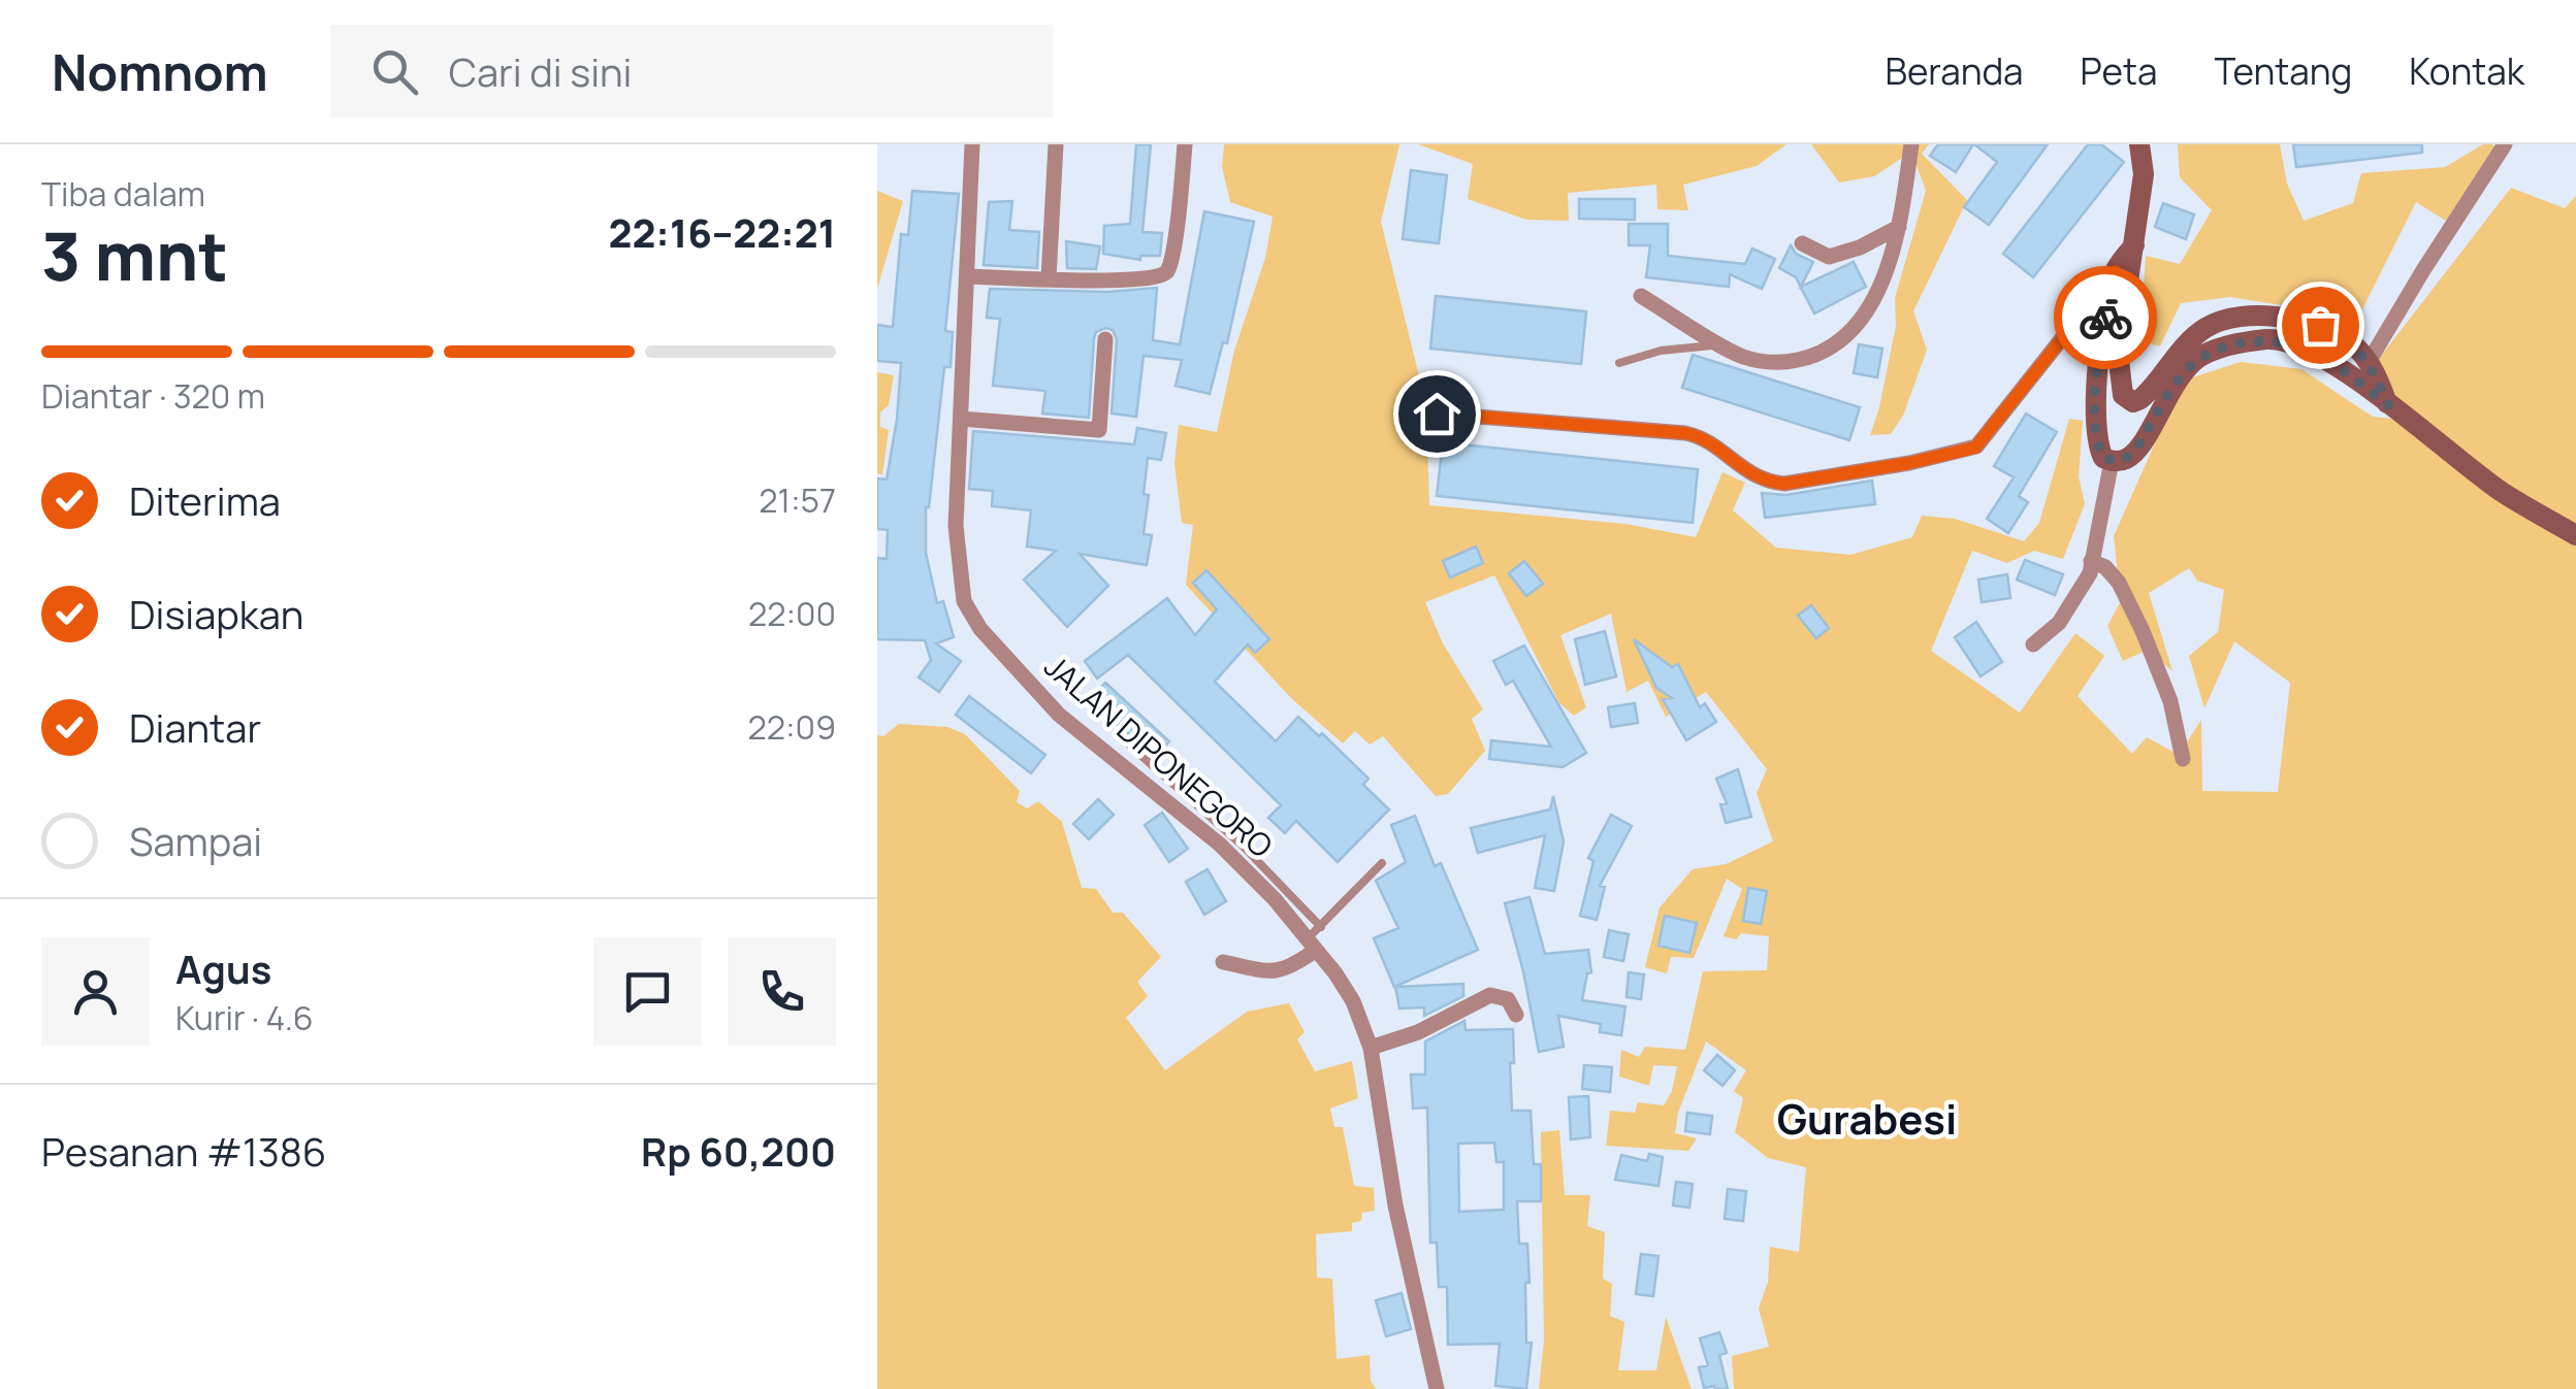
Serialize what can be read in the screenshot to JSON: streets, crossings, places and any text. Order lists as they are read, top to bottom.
{
  "streets": {
    "street": ["JALAN DIPONEGORO"]
  },
  "districts": ["Gurabesi"],
  "page": {
    "header": "Nomnom",
    "search": "Cari di sini",
    "nav": [
      "Beranda",
      "Peta",
      "Tentang",
      "Kontak"
    ],
    "heading": ["3 mnt", "Tiba dalam", "22:16–22:21"],
    "panel": [
      "Agus",
      "Kurir · 4.6",
      "Pesanan #1386",
      "Rp 60,200"
    ],
    "bar": "Diantar · 320 m",
    "list": [
      ["Diterima", "21:57"],
      ["Disiapkan", "22:00"],
      ["Diantar", "22:09"],
      "Sampai"
    ]
  }
}
